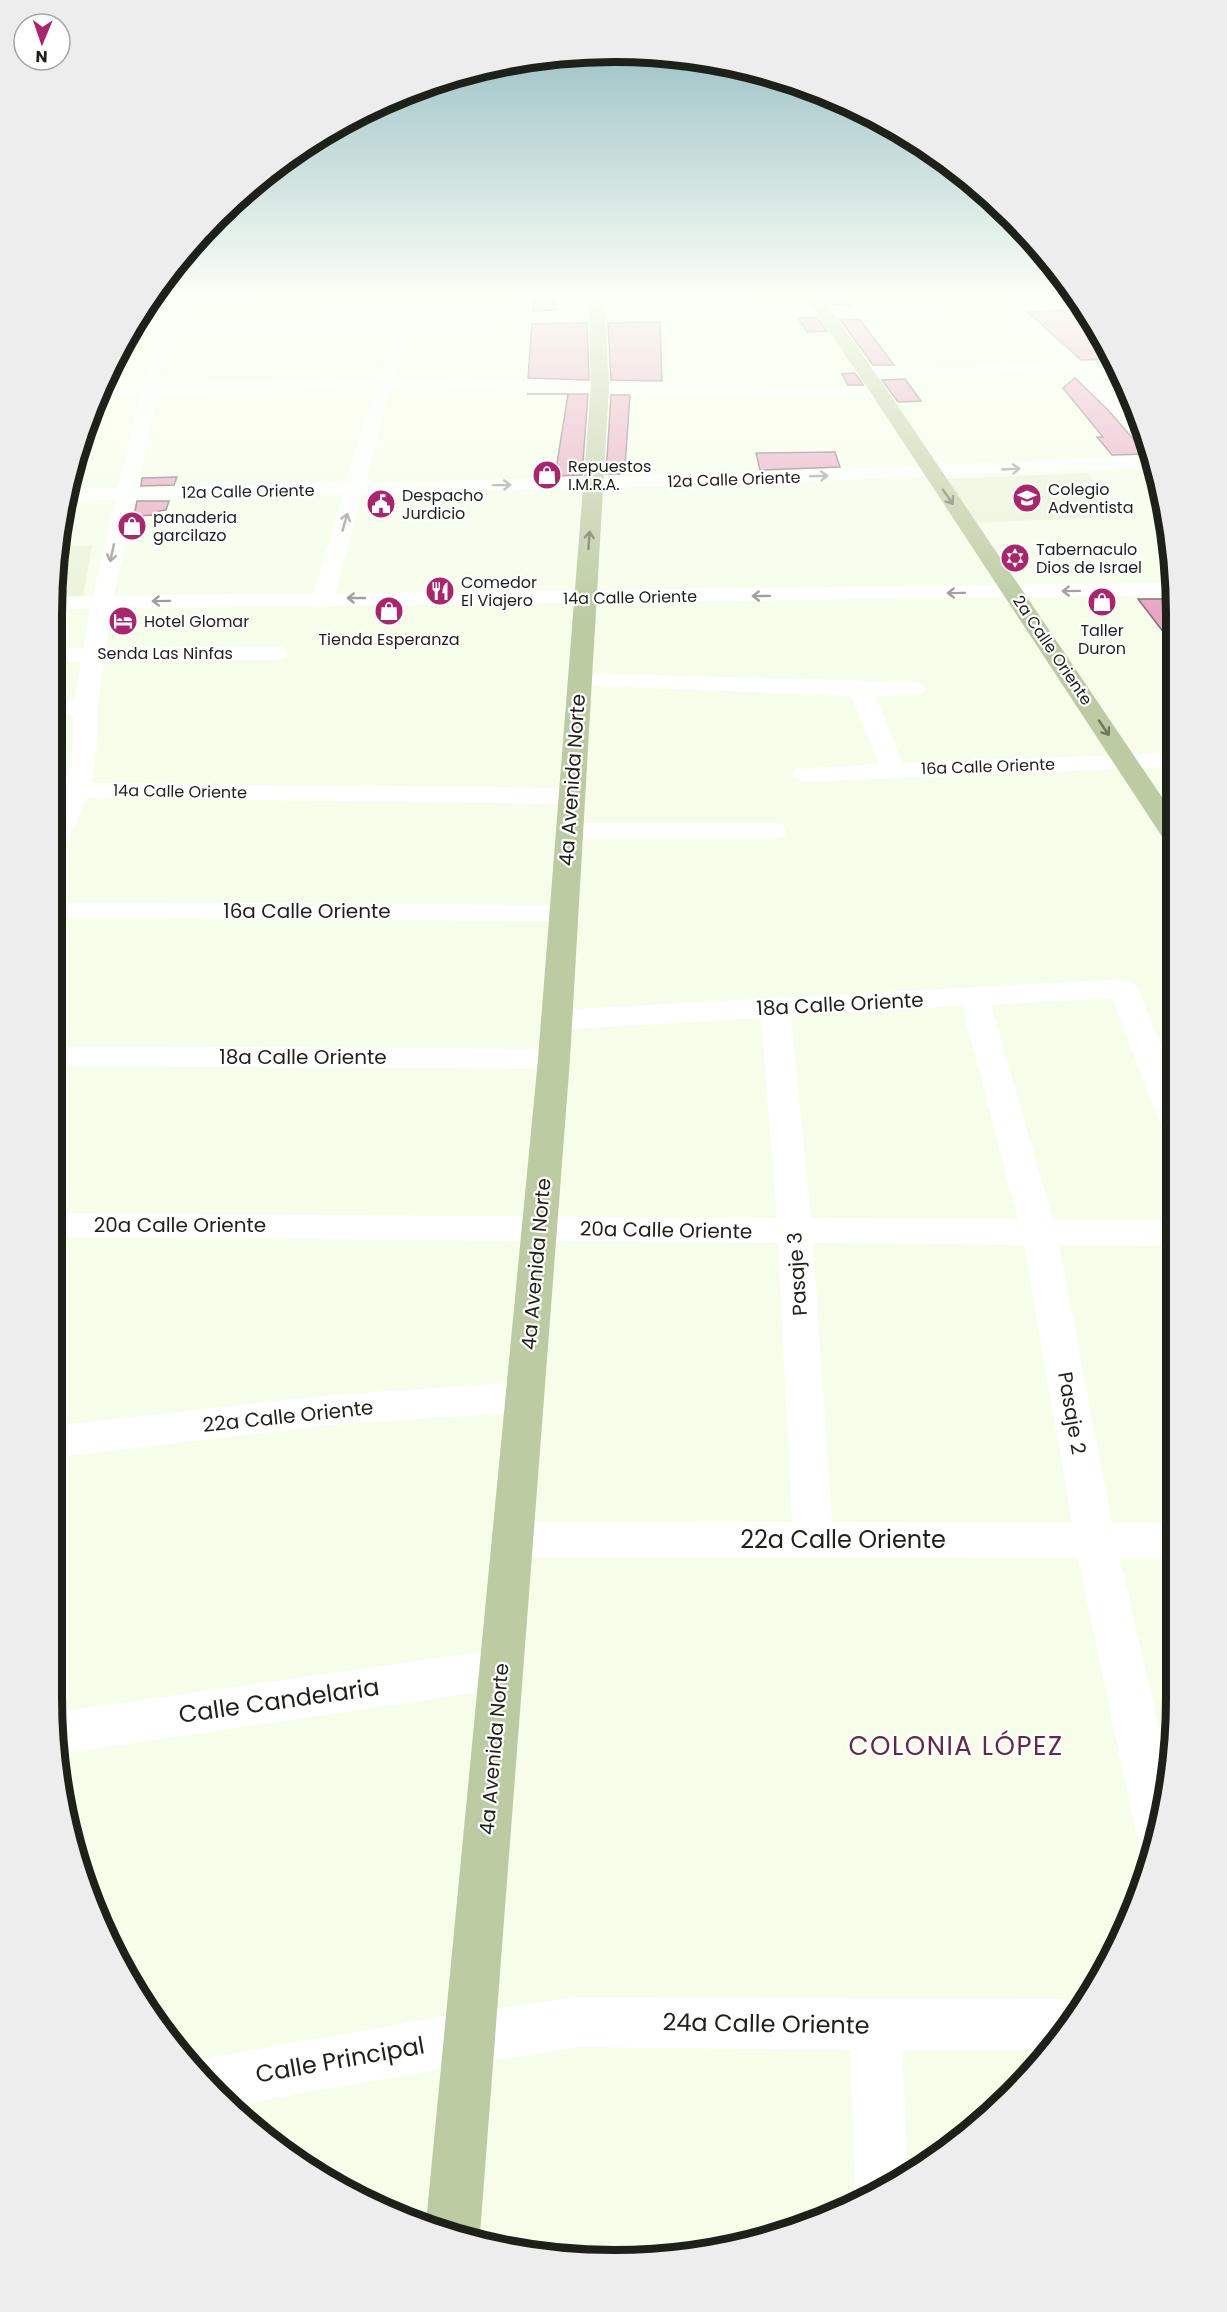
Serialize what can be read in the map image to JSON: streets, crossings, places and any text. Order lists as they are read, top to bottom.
{
  "streets": {
    "main road": ["2a Calle Oriente", "4a Avenida Norte"],
    "street": [
      "12a Calle Oriente",
      "14a Calle Oriente",
      "Senda Las Ninfas",
      "16a Calle Oriente",
      "18a Calle Oriente",
      "20a Calle Oriente",
      "Pasaje 3",
      "Pasaje 2",
      "22a Calle Oriente",
      "Calle Candelaria",
      "24a Calle Oriente",
      "Calle Principal"
    ]
  },
  "crossings": [
    ["12a Calle Oriente", "2a Calle Oriente"],
    ["12a Calle Oriente", "4a Avenida Norte"],
    ["14a Calle Oriente", "2a Calle Oriente"],
    ["14a Calle Oriente", "4a Avenida Norte"],
    ["2a Calle Oriente", "16a Calle Oriente"],
    ["16a Calle Oriente", "4a Avenida Norte"],
    ["4a Avenida Norte", "18a Calle Oriente"],
    ["4a Avenida Norte", "20a Calle Oriente"],
    ["4a Avenida Norte", "22a Calle Oriente"],
    ["4a Avenida Norte", "Calle Candelaria"],
    ["4a Avenida Norte", "24a Calle Oriente"],
    ["4a Avenida Norte", "Calle Principal"],
    ["18a Calle Oriente", "Pasaje 3"],
    ["18a Calle Oriente", "Pasaje 2"],
    ["20a Calle Oriente", "Pasaje 3"],
    ["20a Calle Oriente", "Pasaje 2"],
    ["Pasaje 3", "22a Calle Oriente"],
    ["Pasaje 2", "22a Calle Oriente"],
    ["24a Calle Oriente", "Calle Principal"]
  ],
  "one_way": ["2a Calle Oriente"],
  "districts": ["COLONIA LÓPEZ"],
  "places": {
    "shop": [
      "Repuestos I.M.R.A.",
      "panaderia garcilazo",
      "Taller Duron",
      "Tienda Esperanza"
    ],
    "school or university": ["Colegio Adventista"],
    "public building": ["Despacho Jurdicio"],
    "synagogue": ["Tabernaculo Dios de Israel"],
    "restaurant": ["Comedor El Viajero"],
    "hotel": ["Hotel Glomar"]
  },
  "north": "bottom"
}
